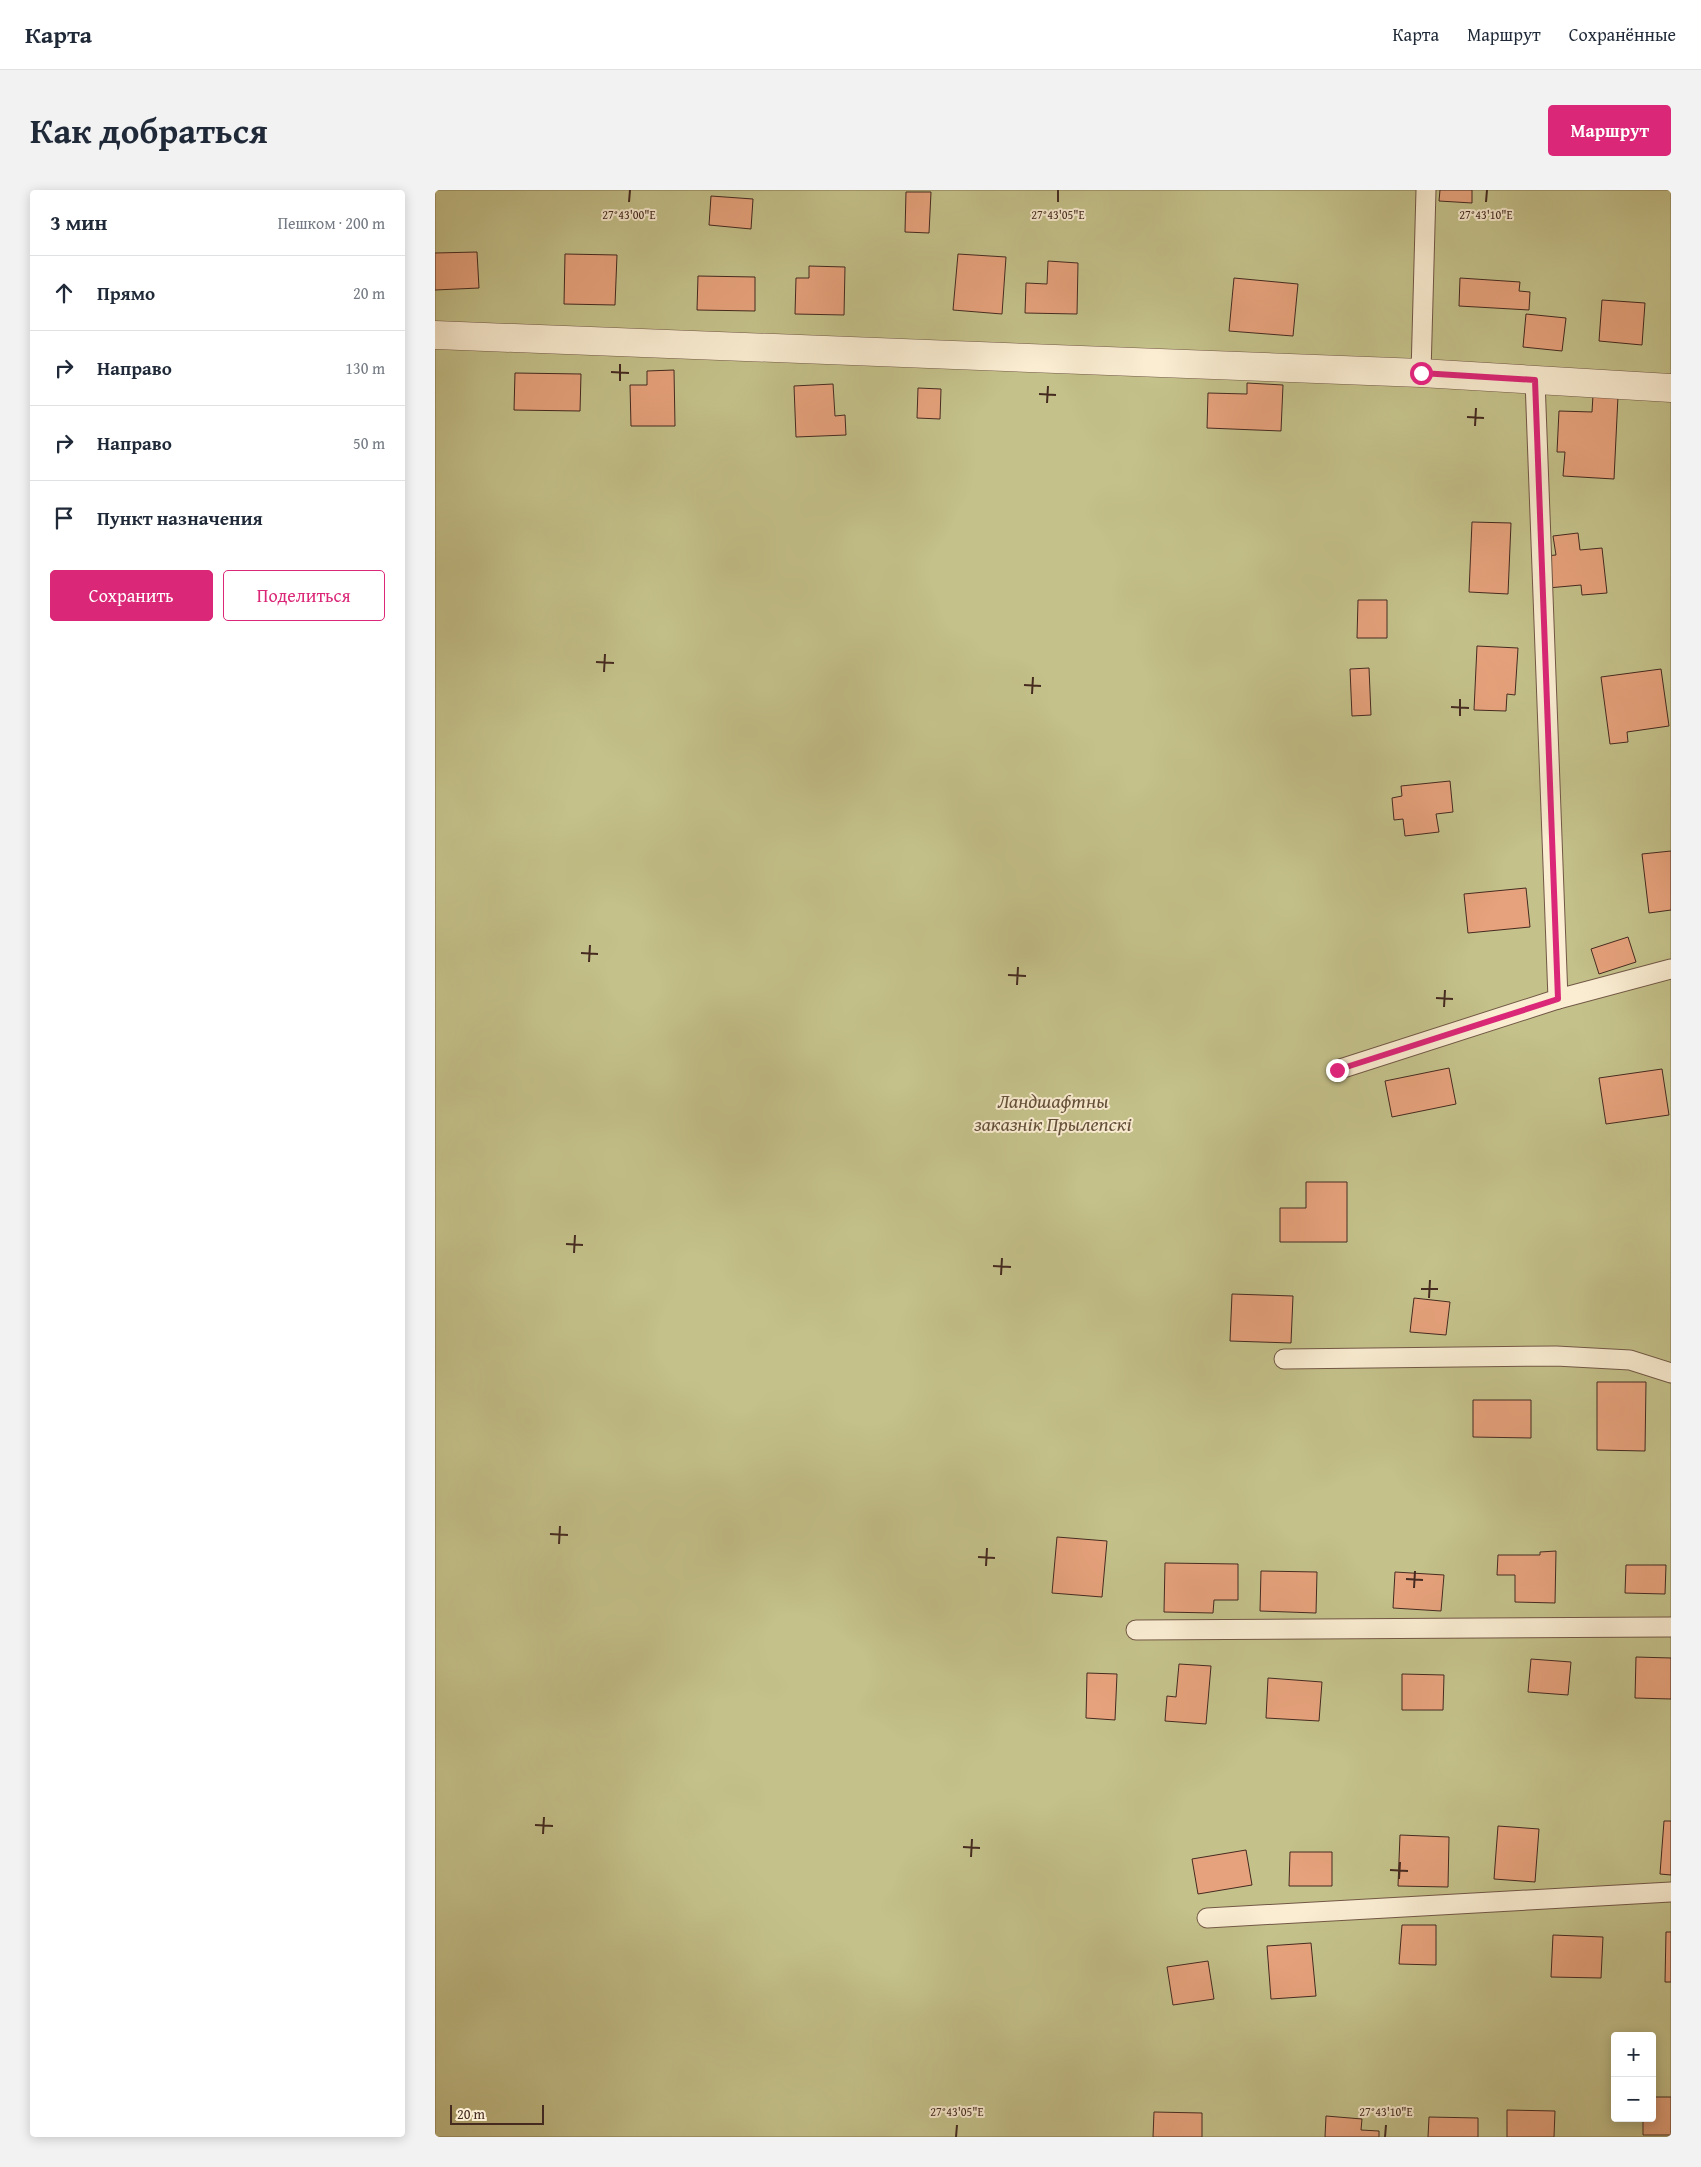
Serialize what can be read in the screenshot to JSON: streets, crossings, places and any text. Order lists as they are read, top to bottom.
{
  "parks": ["Ландшафтны заказнік Прылепскі"],
  "scale_bar": "20 m",
  "page": {
    "header": "Карта",
    "nav": ["Карта", "Маршрут", "Сохранённые"],
    "title": "Как добраться",
    "buttons": [
      "Маршрут",
      ["Сохранить", "Поделиться"]
    ],
    "heading": ["3 мин", "Пешком · 200 m"],
    "list": [
      ["Прямо", "20 m"],
      ["Направо", "130 m"],
      ["Направо", "50 m"],
      "Пункт назначения"
    ],
    "map_buttons": ["+", "−"],
    "scale": "20 m"
  },
  "coordinates": ["27°43'00\"E", "27°43'05\"E", "27°43'10\"E"]
}
